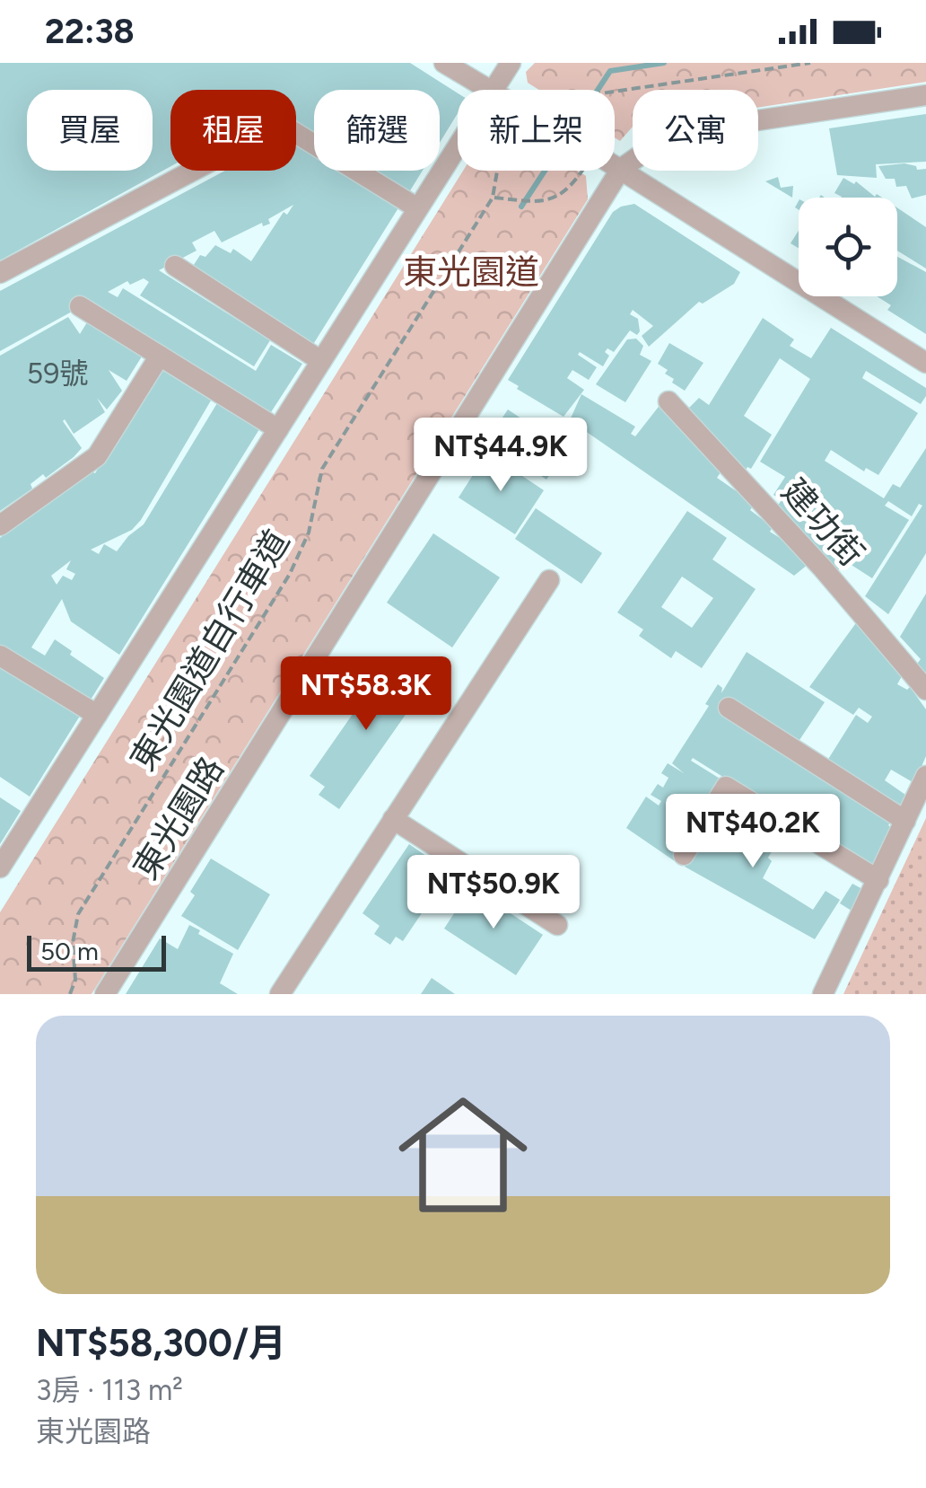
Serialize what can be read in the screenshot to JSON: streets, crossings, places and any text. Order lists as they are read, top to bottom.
{
  "streets": {
    "street": ["建功街", "東光園路"],
    "path": ["東光園道自行車道"]
  },
  "parks": ["東光園道"],
  "house_numbers": ["59號"],
  "scale_bar": "50 m",
  "page": {
    "status": "22:38",
    "chip": [
      "買屋",
      "租屋",
      "篩選",
      "新上架",
      "公寓"
    ],
    "price": [
      "NT$44.9K",
      "NT$58.3K",
      "NT$40.2K",
      "NT$50.9K"
    ],
    "scale": "50 m",
    "list": [
      {
        "name": "NT$58,300/月",
        "note": "3房 · 113 m² · 東光園路"
      }
    ]
  }
}
